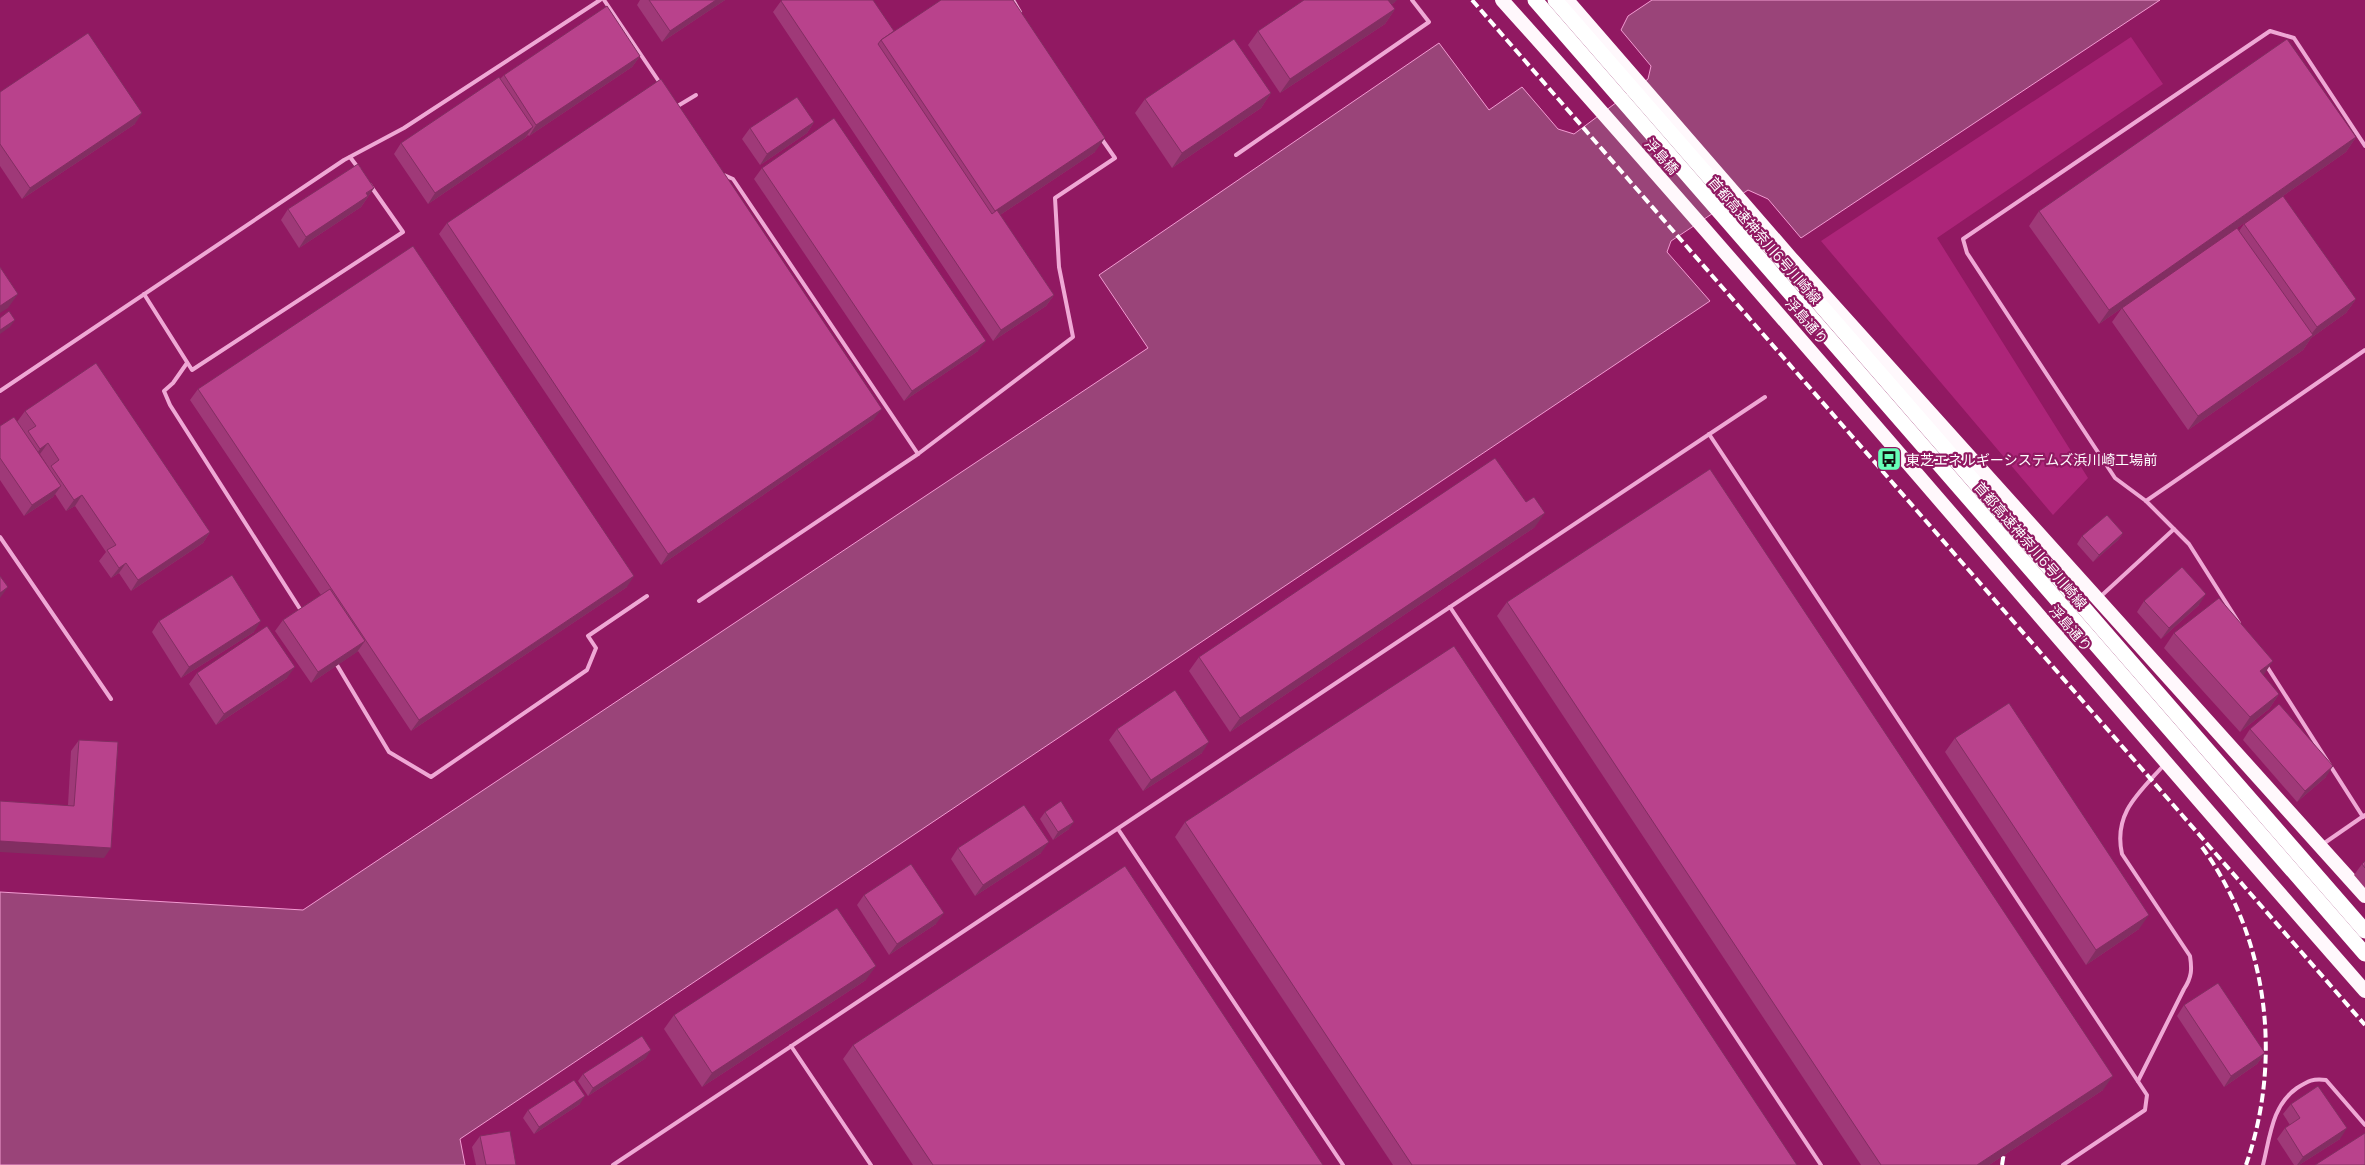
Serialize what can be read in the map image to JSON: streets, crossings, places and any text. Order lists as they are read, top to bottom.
{
  "streets": {
    "highway": ["浮島橋", "首都高速神奈川6号川崎線", "浮島通り"]
  },
  "crossings": [
    ["浮島橋", "浮島通り"]
  ],
  "places": {
    "bus stop": ["東芝エネルギーシステムズ浜川崎工場前"]
  }
}
